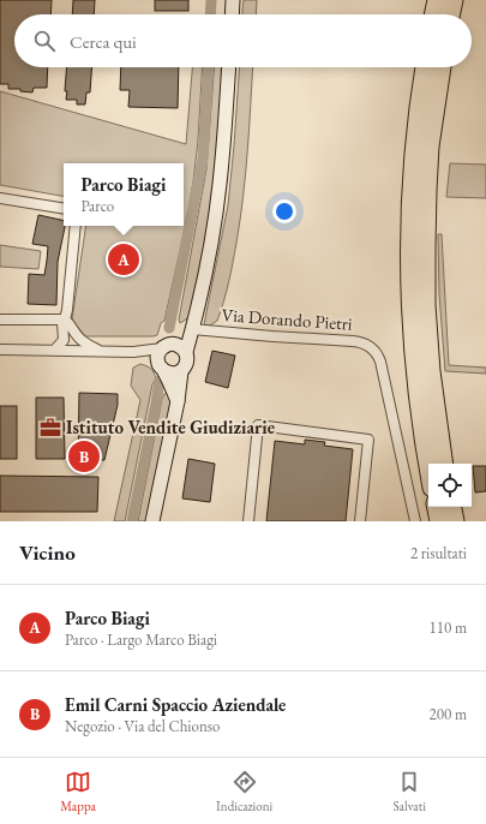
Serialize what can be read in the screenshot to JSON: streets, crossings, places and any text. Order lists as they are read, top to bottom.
{
  "streets": {
    "street": ["Via Dorando Pietri"]
  },
  "places": {
    "office": ["Istituto Vendite Giudiziarie"]
  },
  "page": {
    "search": "Cerca qui",
    "popup": ["Parco Biagi", "Parco"],
    "pins": ["A", "B"],
    "heading": ["Vicino", "2 risultati"],
    "list": [
      {
        "mark": "A",
        "name": "Parco Biagi",
        "note": "Parco · Largo Marco Biagi",
        "value": "110 m"
      },
      {
        "mark": "B",
        "name": "Emil Carni Spaccio Aziendale",
        "note": "Negozio · Via del Chionso",
        "value": "200 m"
      }
    ],
    "nav": ["Mappa", "Indicazioni", "Salvati"]
  }
}
